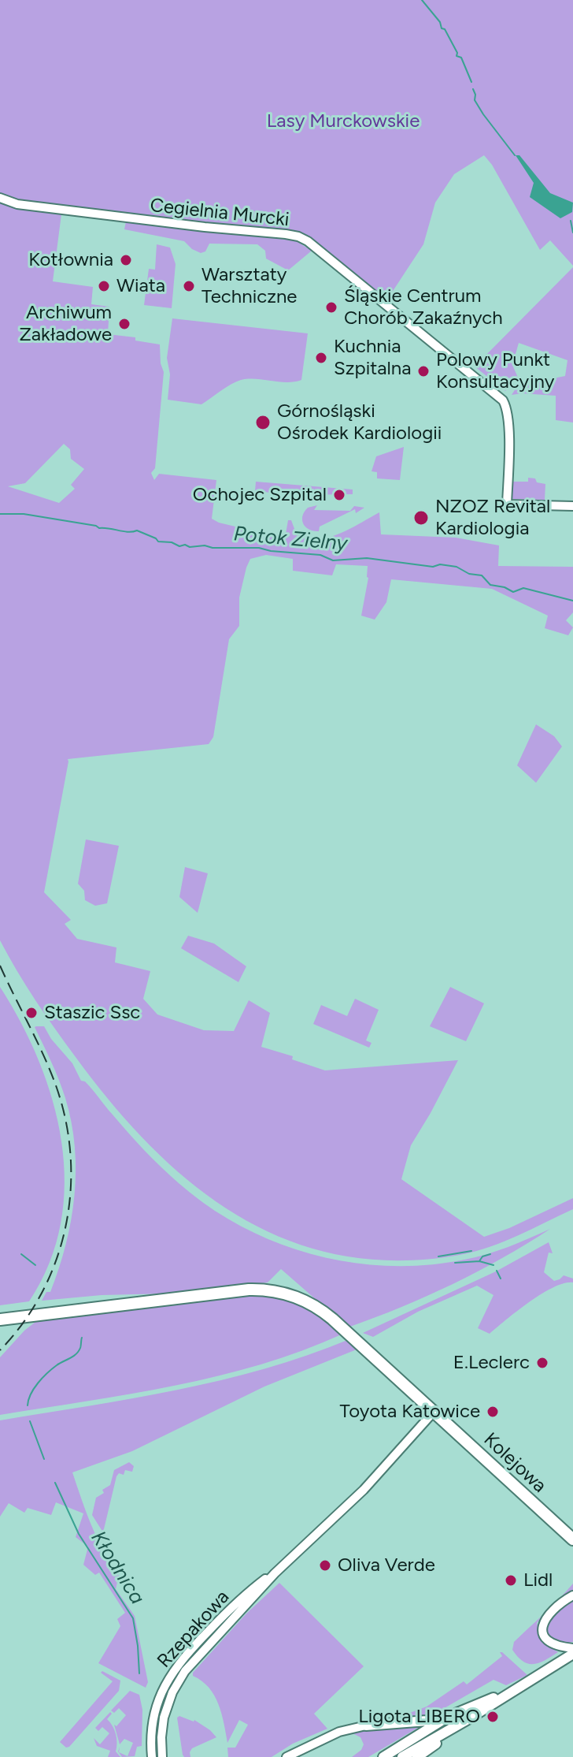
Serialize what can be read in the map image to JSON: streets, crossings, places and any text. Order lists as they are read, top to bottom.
{
  "streets": {
    "main road": ["Kolejowa"],
    "street": ["Cegielnia Murcki", "Rzepakowa"]
  },
  "crossings": [
    ["Kolejowa", "Rzepakowa"]
  ],
  "water": ["Potok Zielny", "Kłodnica"],
  "parks": ["Lasy Murckowskie"],
  "places": [
    "Kotłownia",
    "Wiata",
    "Warsztaty Techniczne",
    "Śląskie Centrum Chorób Zakaźnych",
    "Archiwum Zakładowe",
    "Kuchnia Szpitalna",
    "Polowy Punkt Konsultacyjny",
    "Górnośląski Ośrodek Kardiologii",
    "Ochojec Szpital",
    "NZOZ Revital Kardiologia",
    "Staszic Ssc",
    "E.Leclerc",
    "Toyota Katowice",
    "Oliva Verde",
    "Lidl",
    "Ligota LIBERO"
  ]
}
